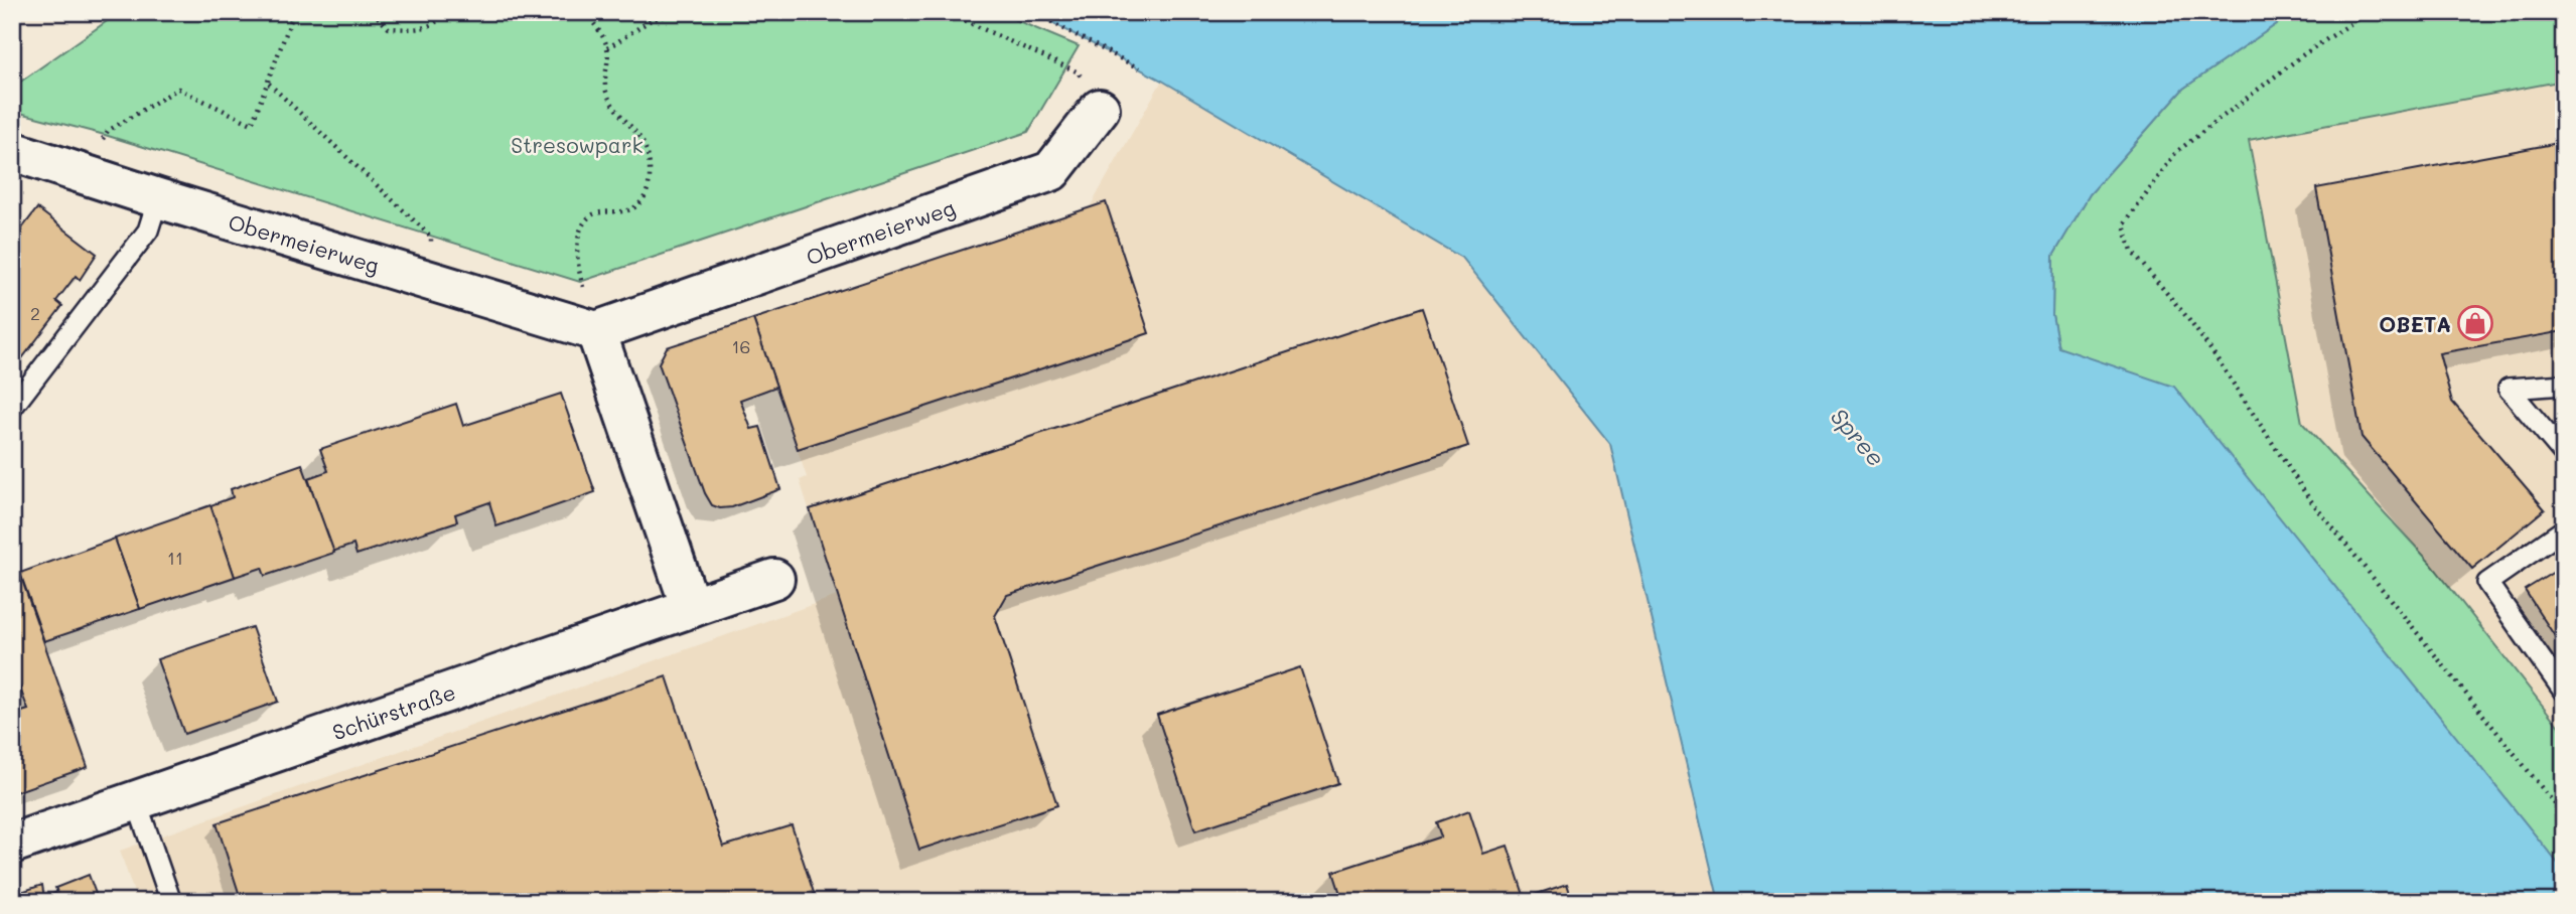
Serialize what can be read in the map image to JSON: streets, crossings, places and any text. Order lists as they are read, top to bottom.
{
  "streets": {
    "street": ["Obermeierweg", "Schürstraße"]
  },
  "water": ["Spree"],
  "parks": ["Stresowpark"],
  "places": {
    "shop": ["OBETA"]
  },
  "house_numbers": ["2", "16", "11"]
}
